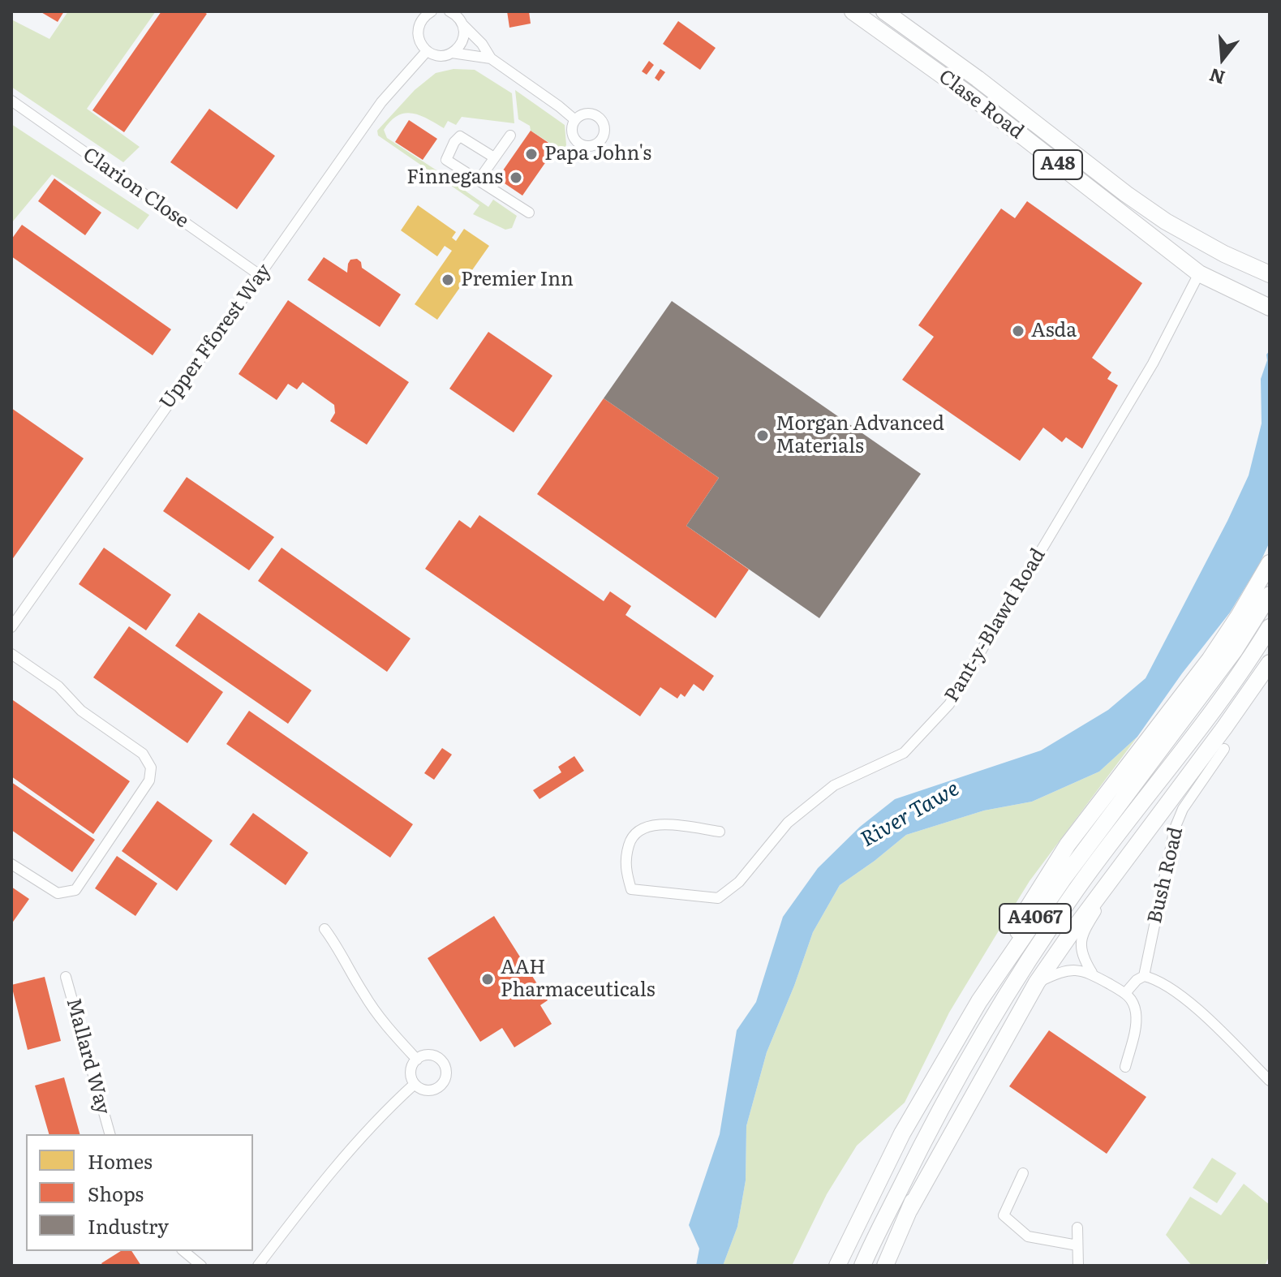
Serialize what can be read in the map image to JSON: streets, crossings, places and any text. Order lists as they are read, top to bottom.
{
  "streets": {
    "main road": ["Clase Road", "A48", "A4067"],
    "street": [
      "Clarion Close",
      "Upper Fforest Way",
      "Pant-y-Blawd Road",
      "Bush Road",
      "Mallard Way"
    ]
  },
  "crossings": [
    ["Clase Road", "Pant-y-Blawd Road"],
    ["Clarion Close", "Upper Fforest Way"]
  ],
  "water": ["River Tawe"],
  "places": [
    "Papa John's",
    "Finnegans",
    "Premier Inn",
    "Asda",
    "Morgan Advanced Materials",
    "AAH Pharmaceuticals"
  ],
  "legend": ["Homes", "Shops", "Industry"],
  "north": "bottom"
}
